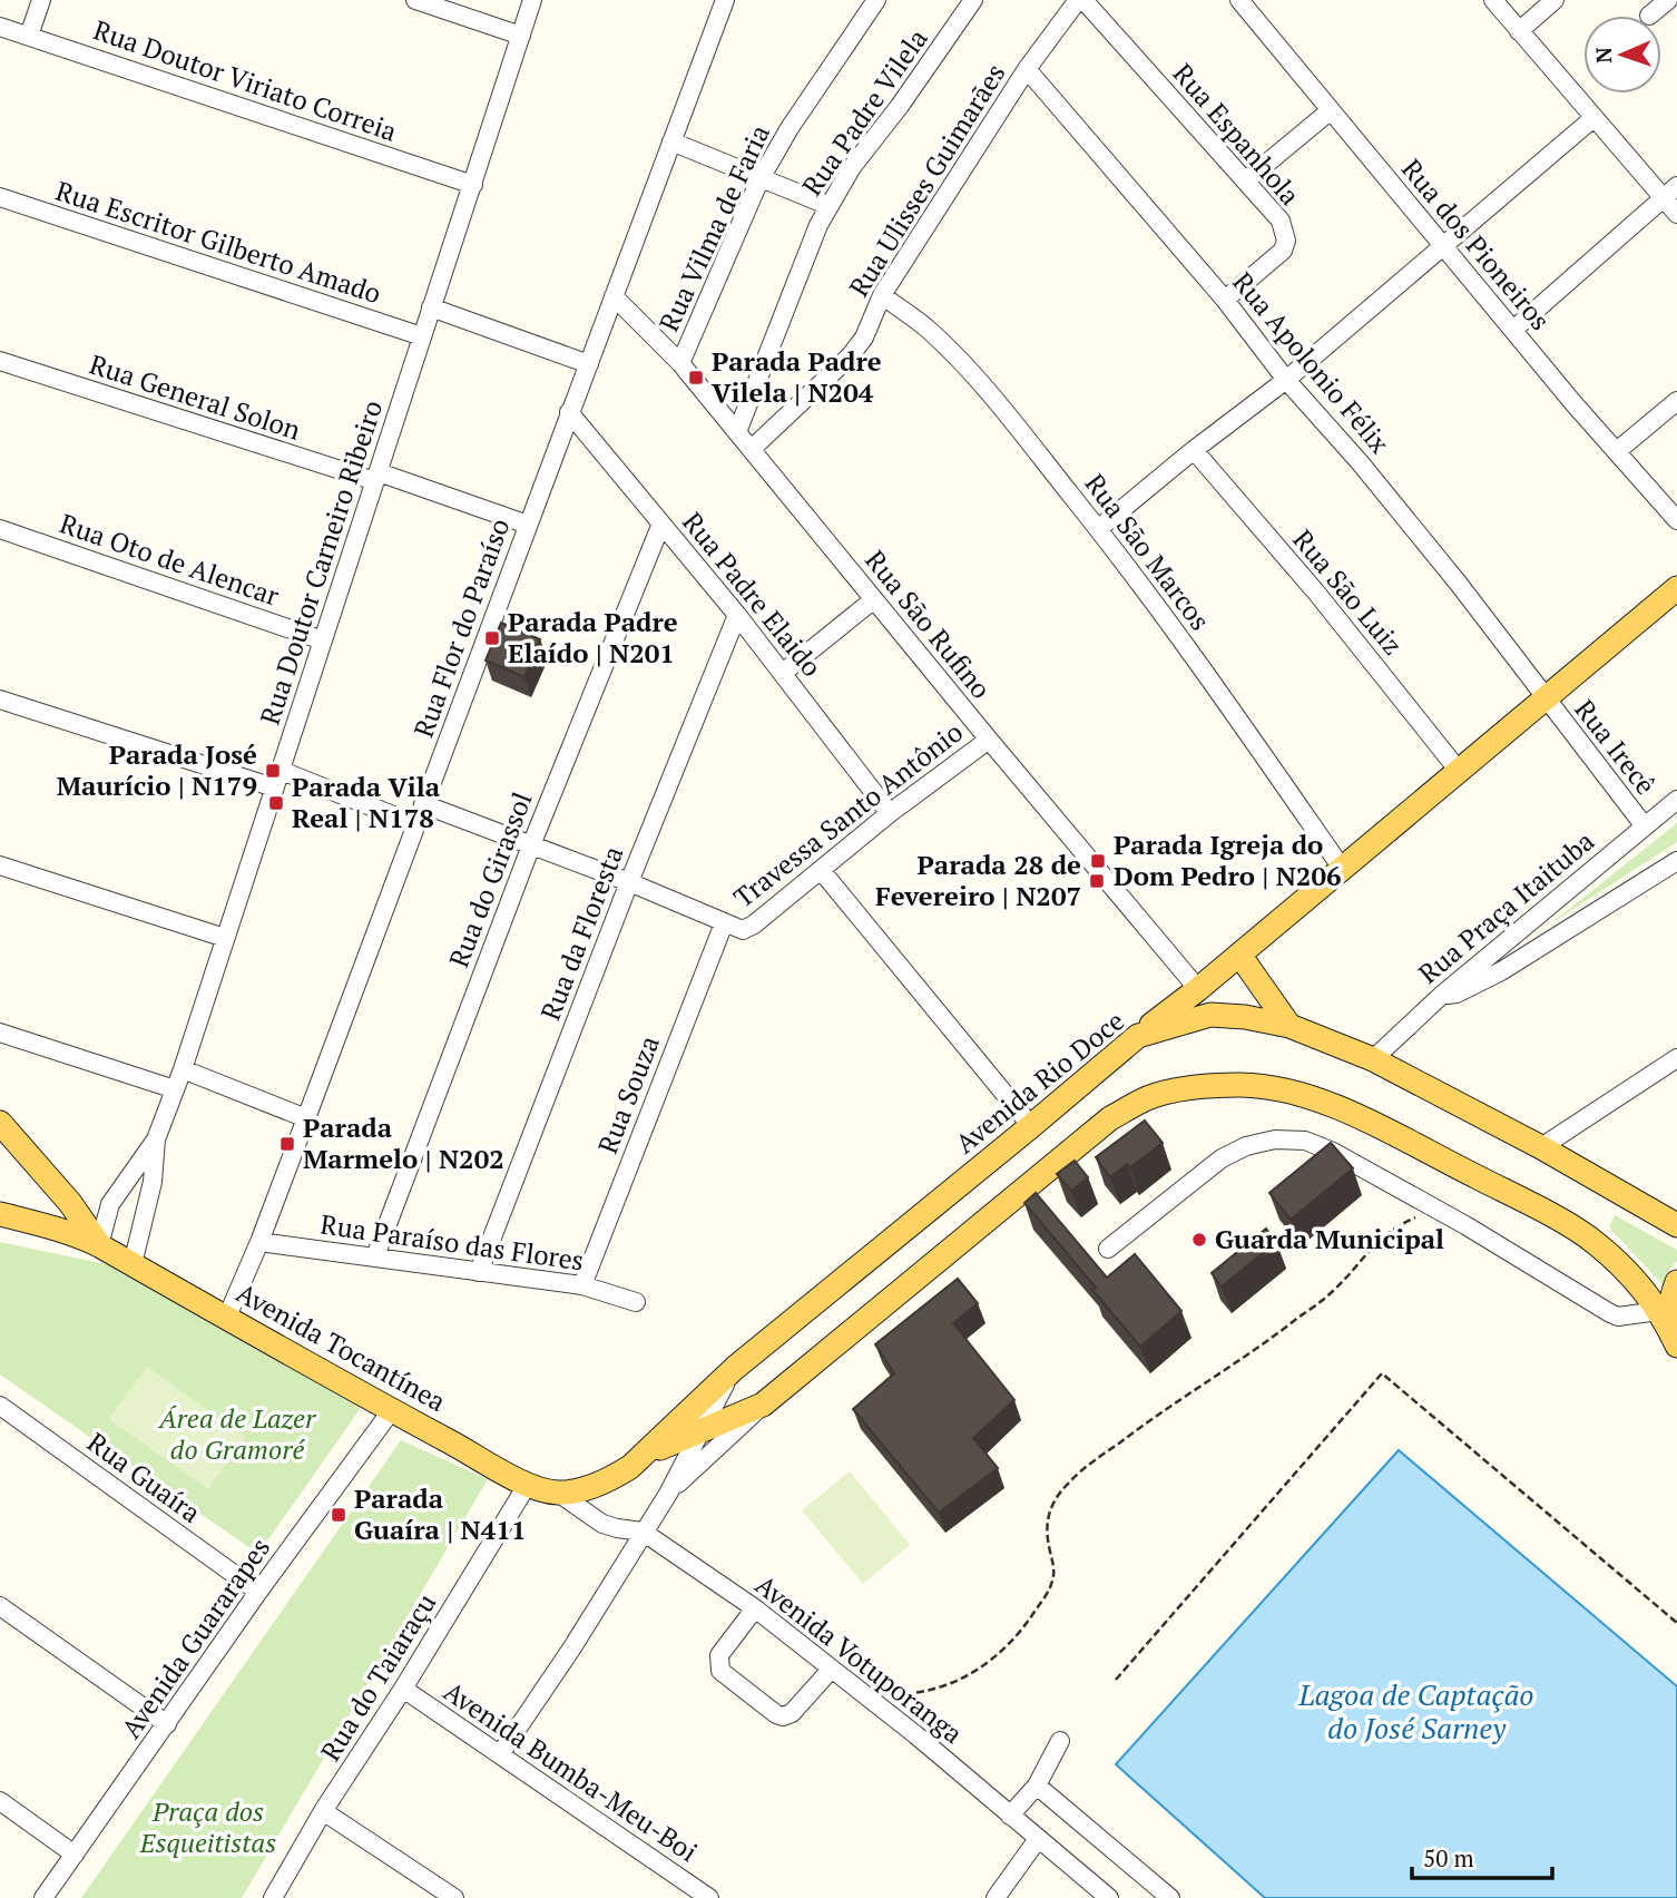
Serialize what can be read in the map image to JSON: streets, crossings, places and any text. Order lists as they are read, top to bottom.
{
  "streets": {
    "main road": ["Avenida Rio Doce", "Avenida Tocantínea"],
    "street": [
      "Rua Doutor Viriato Correia",
      "Rua Padre Vilela",
      "Rua Espanhola",
      "Rua Ulisses Guimarães",
      "Rua Vilma de Faria",
      "Rua Escritor Gilberto Amado",
      "Rua dos Pioneiros",
      "Rua Apolonio Félix",
      "Rua General Solon",
      "Rua São Marcos",
      "Rua Oto de Alencar",
      "Rua Doutor Carneiro Ribeiro",
      "Rua São Luiz",
      "Rua Padre Elaido",
      "Rua São Rufino",
      "Rua Flor do Paraíso",
      "Rua Irecê",
      "Travessa Santo Antônio",
      "Rua do Girassol",
      "Rua Praça Itaituba",
      "Rua da Floresta",
      "Rua Souza",
      "Rua Paraíso das Flores",
      "Rua Guaíra",
      "Avenida Guararapes",
      "Avenida Votuporanga",
      "Rua do Taiaraçu",
      "Avenida Bumba-Meu-Boi"
    ]
  },
  "crossings": [
    ["Rua Doutor Viriato Correia", "Rua Doutor Carneiro Ribeiro"],
    ["Rua Padre Vilela", "Rua São Rufino"],
    ["Rua Espanhola", "Rua Ulisses Guimarães"],
    ["Rua Espanhola", "Rua Apolonio Félix"],
    ["Rua Ulisses Guimarães", "Rua Apolonio Félix"],
    ["Rua Ulisses Guimarães", "Rua São Marcos"],
    ["Rua Ulisses Guimarães", "Rua São Rufino"],
    ["Rua Vilma de Faria", "Rua São Rufino"],
    ["Rua Escritor Gilberto Amado", "Rua Doutor Carneiro Ribeiro"],
    ["Rua Apolonio Félix", "Rua Irecê"],
    ["Rua General Solon", "Rua Doutor Carneiro Ribeiro"],
    ["Rua General Solon", "Rua Flor do Paraíso"],
    ["Rua Oto de Alencar", "Rua Doutor Carneiro Ribeiro"],
    ["Rua Doutor Carneiro Ribeiro", "Avenida Tocantínea"],
    ["Rua Padre Elaido", "Rua Flor do Paraíso"],
    ["Rua Padre Elaido", "Travessa Santo Antônio"],
    ["Rua Padre Elaido", "Rua do Girassol"],
    ["Rua Padre Elaido", "Rua da Floresta"],
    ["Rua São Rufino", "Rua Flor do Paraíso"],
    ["Rua São Rufino", "Travessa Santo Antônio"],
    ["Rua Flor do Paraíso", "Rua Paraíso das Flores"],
    ["Rua Flor do Paraíso", "Avenida Tocantínea"],
    ["Rua Irecê", "Rua Praça Itaituba"],
    ["Travessa Santo Antônio", "Rua Souza"],
    ["Rua do Girassol", "Rua Paraíso das Flores"],
    ["Rua Praça Itaituba", "Avenida Rio Doce"],
    ["Rua da Floresta", "Rua Paraíso das Flores"],
    ["Avenida Rio Doce", "Avenida Tocantínea"],
    ["Avenida Rio Doce", "Avenida Votuporanga"],
    ["Avenida Rio Doce", "Avenida Bumba-Meu-Boi"],
    ["Rua Souza", "Rua Paraíso das Flores"],
    ["Avenida Tocantínea", "Avenida Guararapes"],
    ["Avenida Tocantínea", "Avenida Votuporanga"],
    ["Avenida Tocantínea", "Rua do Taiaraçu"],
    ["Rua Guaíra", "Avenida Guararapes"],
    ["Rua do Taiaraçu", "Avenida Bumba-Meu-Boi"]
  ],
  "water": ["Lagoa de Captação do José Sarney"],
  "parks": ["Área de Lazer do Gramoré", "Praça dos Esqueitistas"],
  "places": {
    "transit": [
      "Parada Padre Vilela | N204",
      "Parada Padre Elaído | N201",
      "Parada José Maurício | N179",
      "Parada Vila Real | N178",
      "Parada Igreja do Dom Pedro | N206",
      "Parada 28 de Fevereiro | N207",
      "Parada Marmelo | N202",
      "Parada Guaíra | N411"
    ],
    "other": ["Guarda Municipal"]
  },
  "scale_bar": "50 m",
  "north": "left"
}
